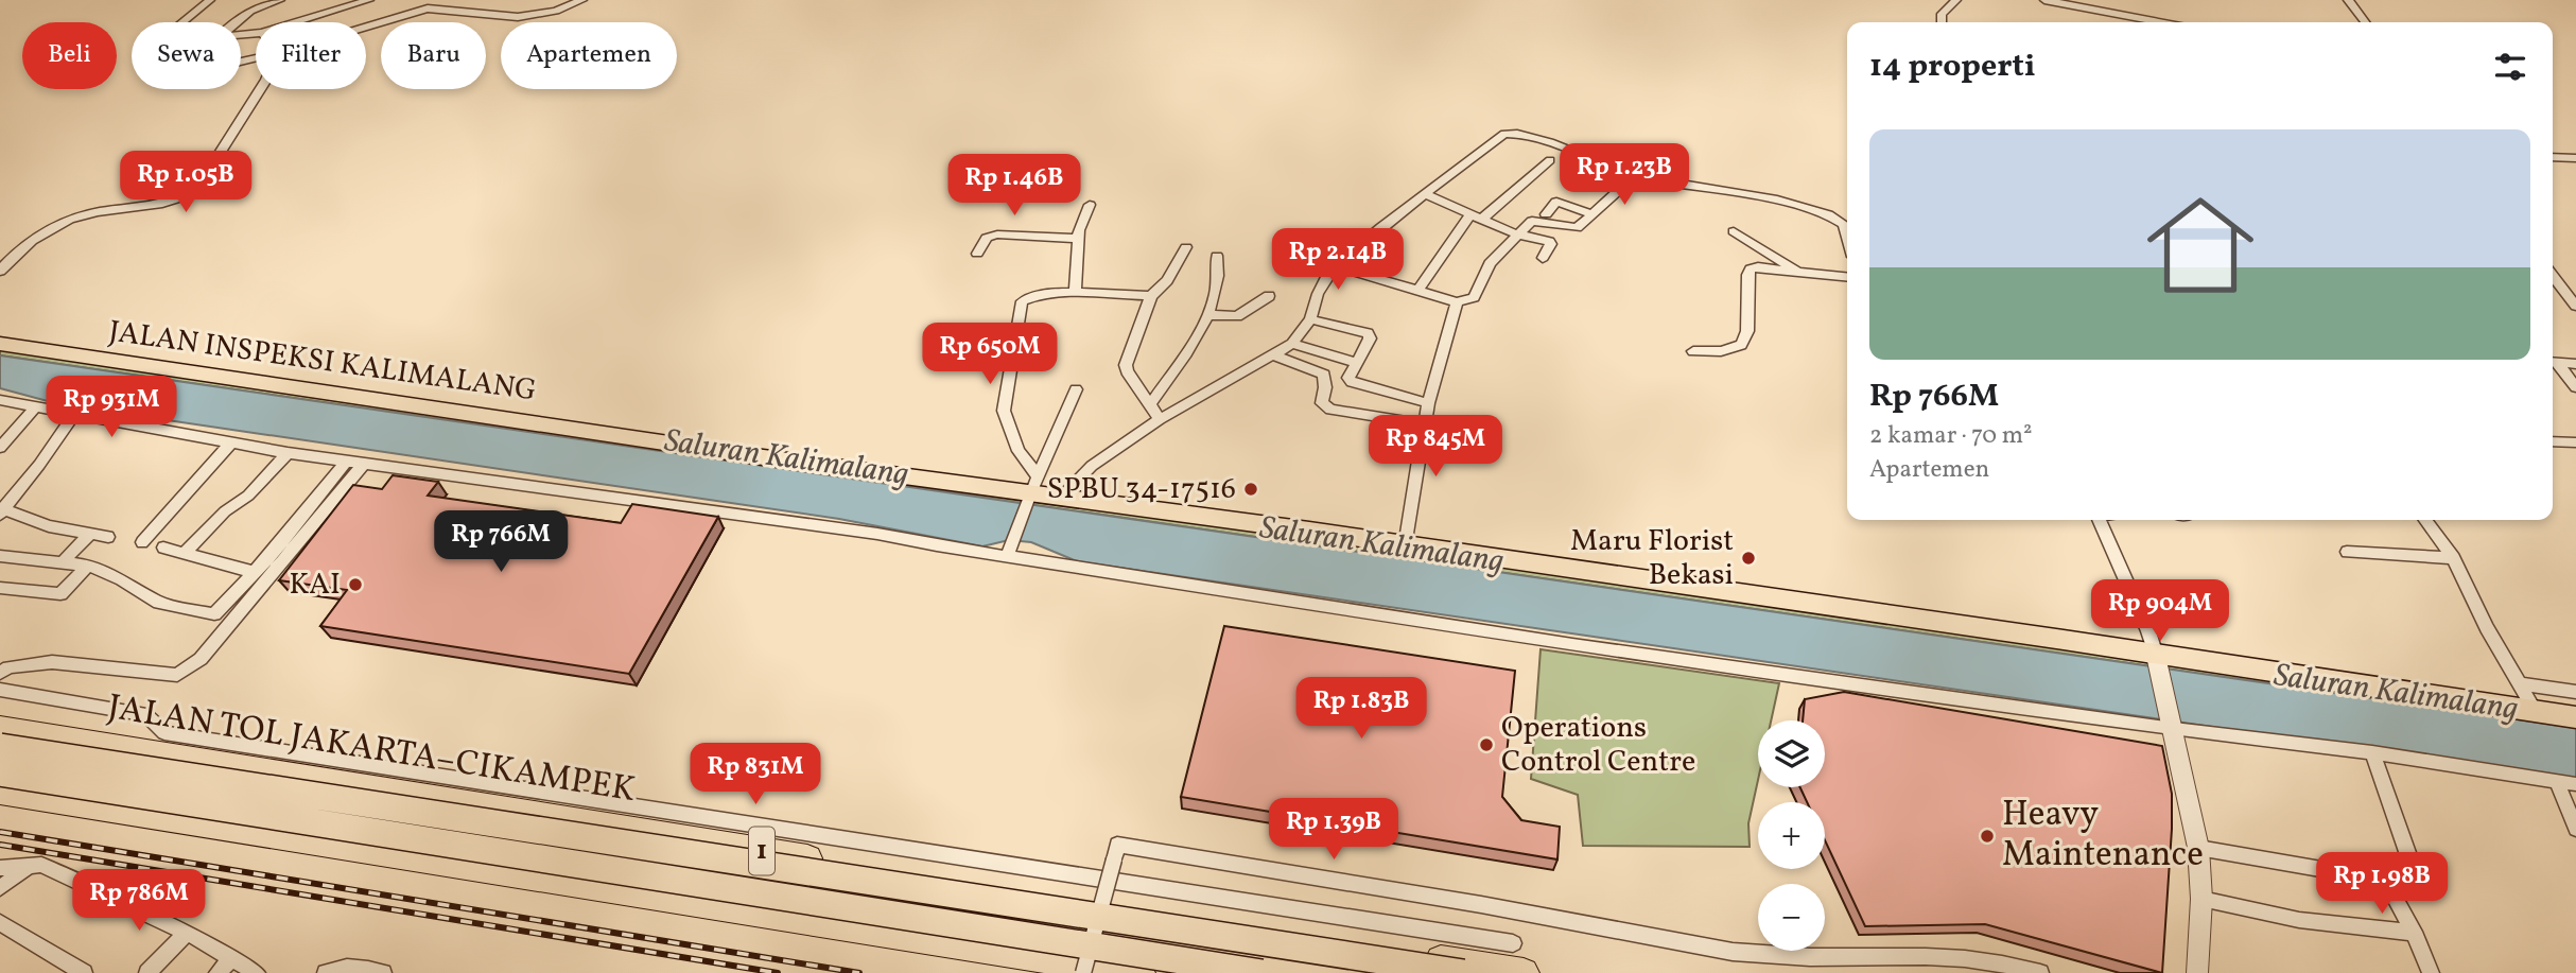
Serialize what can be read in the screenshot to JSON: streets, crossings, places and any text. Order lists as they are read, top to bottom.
{
  "streets": {
    "highway": ["JALAN TOL JAKARTA–CIKAMPEK", "1"],
    "main road": ["JALAN INSPEKSI KALIMALANG"]
  },
  "water": ["Saluran Kalimalang"],
  "places": [
    "SPBU 34-17516",
    "Maru Florist Bekasi",
    "KAI",
    "Operations Control Centre",
    "Heavy Maintenance"
  ],
  "page": {
    "chip": [
      "Beli",
      "Sewa",
      "Filter",
      "Baru",
      "Apartemen"
    ],
    "heading": "14 properti",
    "list": [
      {
        "name": "Rp 766M",
        "note": "2 kamar · 70 m² · Apartemen"
      }
    ],
    "price": [
      "Rp 1.23B",
      "Rp 1.05B",
      "Rp 1.46B",
      "Rp 2.14B",
      "Rp 650M",
      "Rp 931M",
      "Rp 845M",
      "Rp 766M",
      "Rp 904M",
      "Rp 1.83B",
      "Rp 831M",
      "Rp 1.39B",
      "Rp 1.98B",
      "Rp 786M"
    ],
    "map_buttons": ["+", "−"]
  }
}
